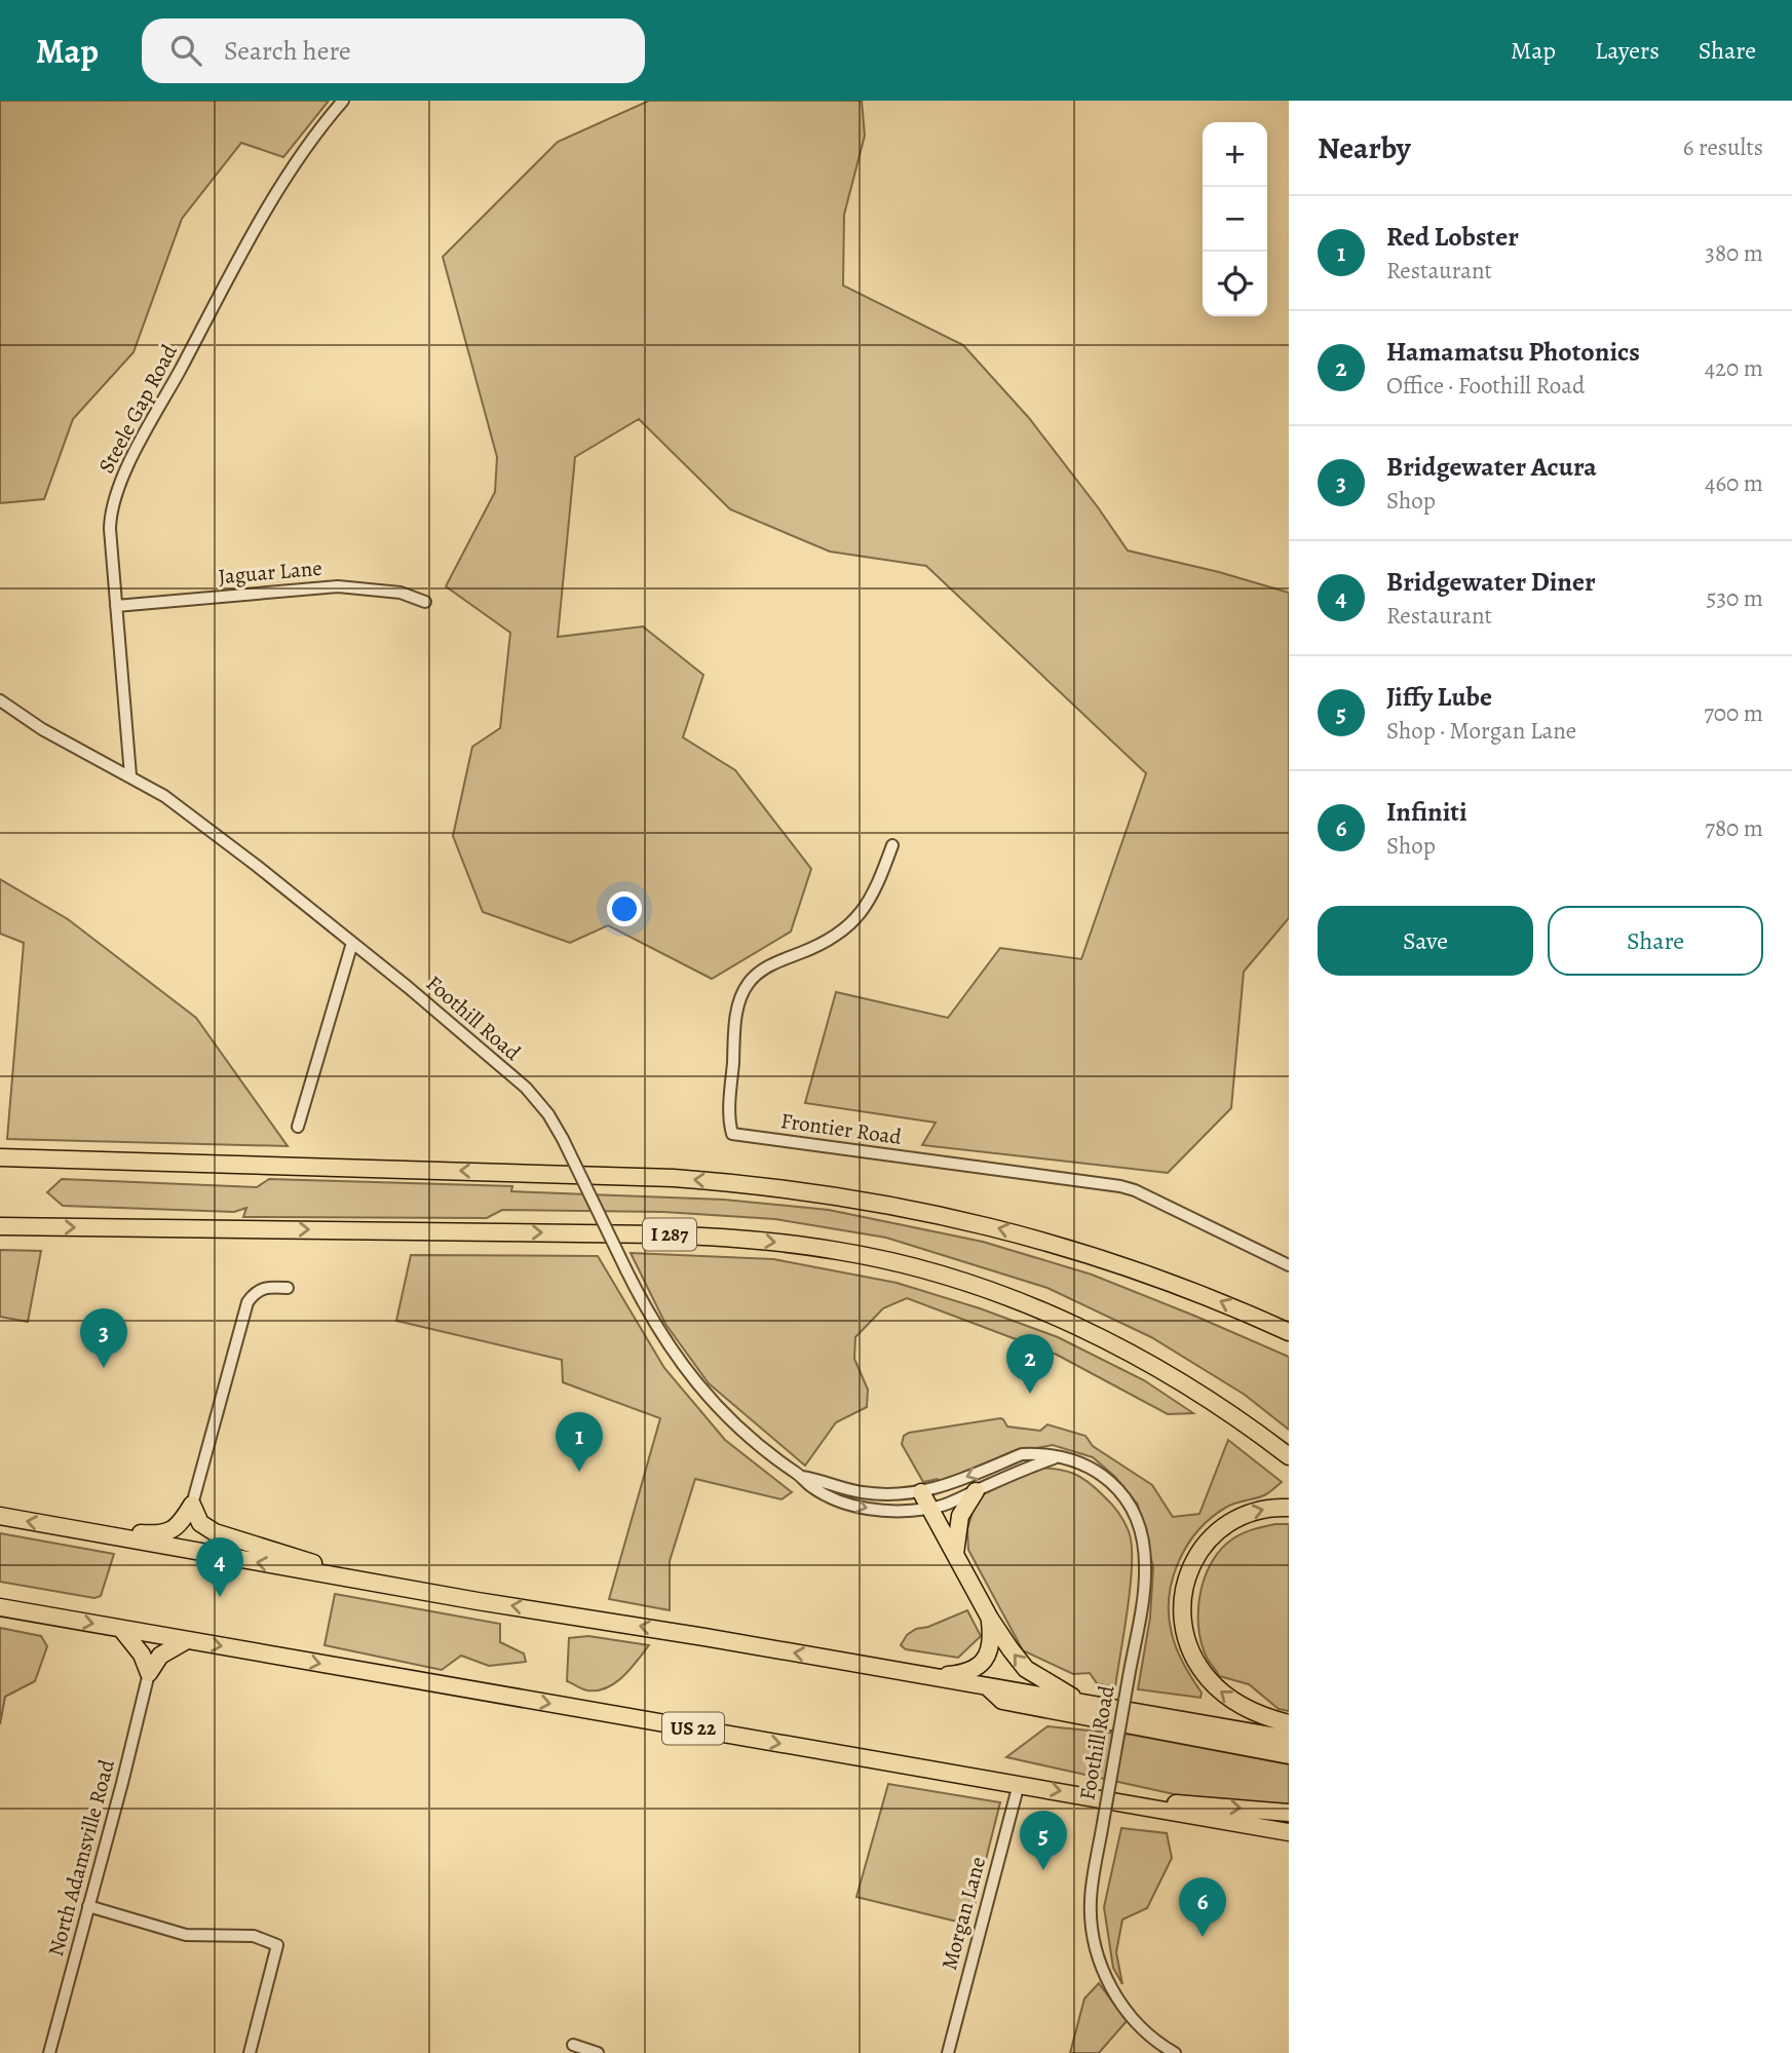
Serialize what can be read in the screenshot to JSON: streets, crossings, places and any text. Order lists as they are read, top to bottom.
{
  "streets": {
    "highway": ["I 287", "US 22"],
    "street": [
      "Steele Gap Road",
      "Jaguar Lane",
      "Foothill Road",
      "Frontier Road",
      "North Adamsville Road",
      "Morgan Lane"
    ]
  },
  "crossings": [
    ["Steele Gap Road", "Jaguar Lane"],
    ["Steele Gap Road", "Foothill Road"],
    ["US 22", "Morgan Lane"]
  ],
  "page": {
    "header": "Map",
    "search": "Search here",
    "nav": ["Map", "Layers", "Share"],
    "heading": ["Nearby", "6 results"],
    "map_buttons": ["+", "−"],
    "list": [
      {
        "mark": "1",
        "name": "Red Lobster",
        "note": "Restaurant",
        "value": "380 m"
      },
      {
        "mark": "2",
        "name": "Hamamatsu Photonics",
        "note": "Office · Foothill Road",
        "value": "420 m"
      },
      {
        "mark": "3",
        "name": "Bridgewater Acura",
        "note": "Shop",
        "value": "460 m"
      },
      {
        "mark": "4",
        "name": "Bridgewater Diner",
        "note": "Restaurant",
        "value": "530 m"
      },
      {
        "mark": "5",
        "name": "Jiffy Lube",
        "note": "Shop · Morgan Lane",
        "value": "700 m"
      },
      {
        "mark": "6",
        "name": "Infiniti",
        "note": "Shop",
        "value": "780 m"
      }
    ],
    "buttons": ["Save", "Share"],
    "pins": [
      "3",
      "2",
      "1",
      "4",
      "5",
      "6"
    ]
  }
}
